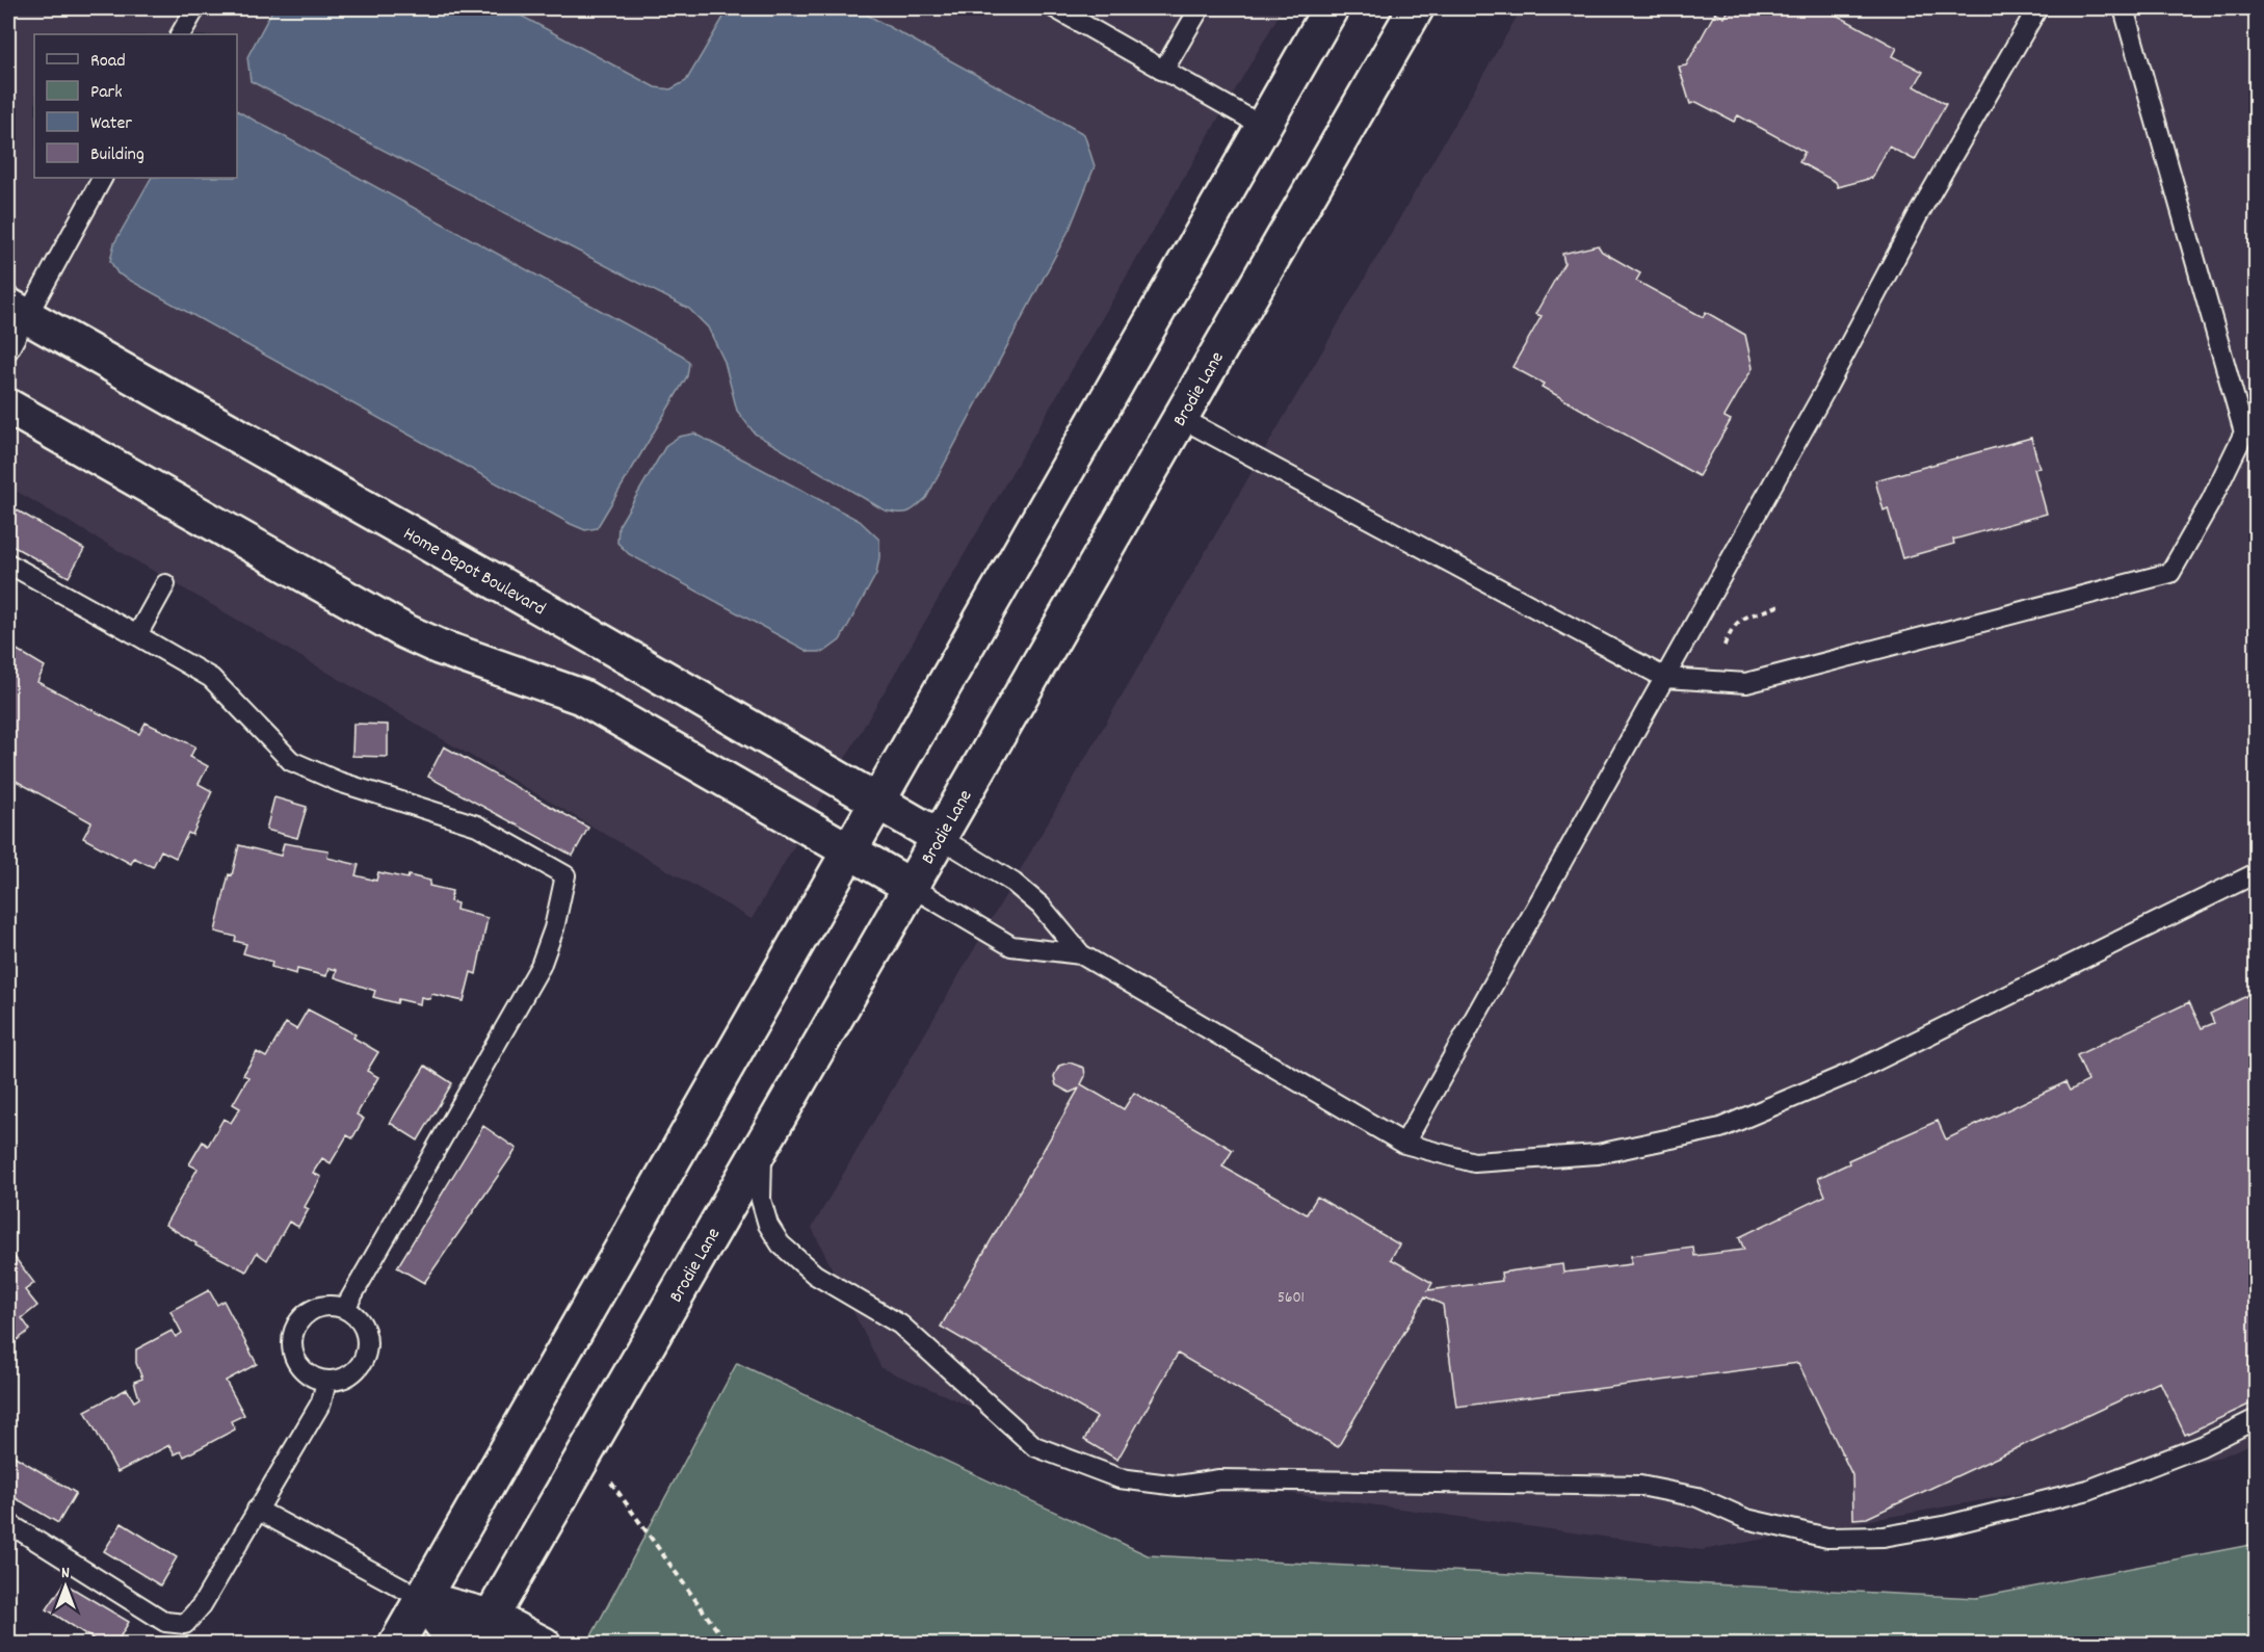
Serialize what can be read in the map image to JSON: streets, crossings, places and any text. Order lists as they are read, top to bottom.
{
  "streets": {
    "main road": ["Brodie Lane", "Home Depot Boulevard"]
  },
  "crossings": [
    ["Brodie Lane", "Home Depot Boulevard"]
  ],
  "house_numbers": ["5601"],
  "legend": [
    "Road",
    "Park",
    "Water",
    "Building"
  ],
  "north": "top"
}
